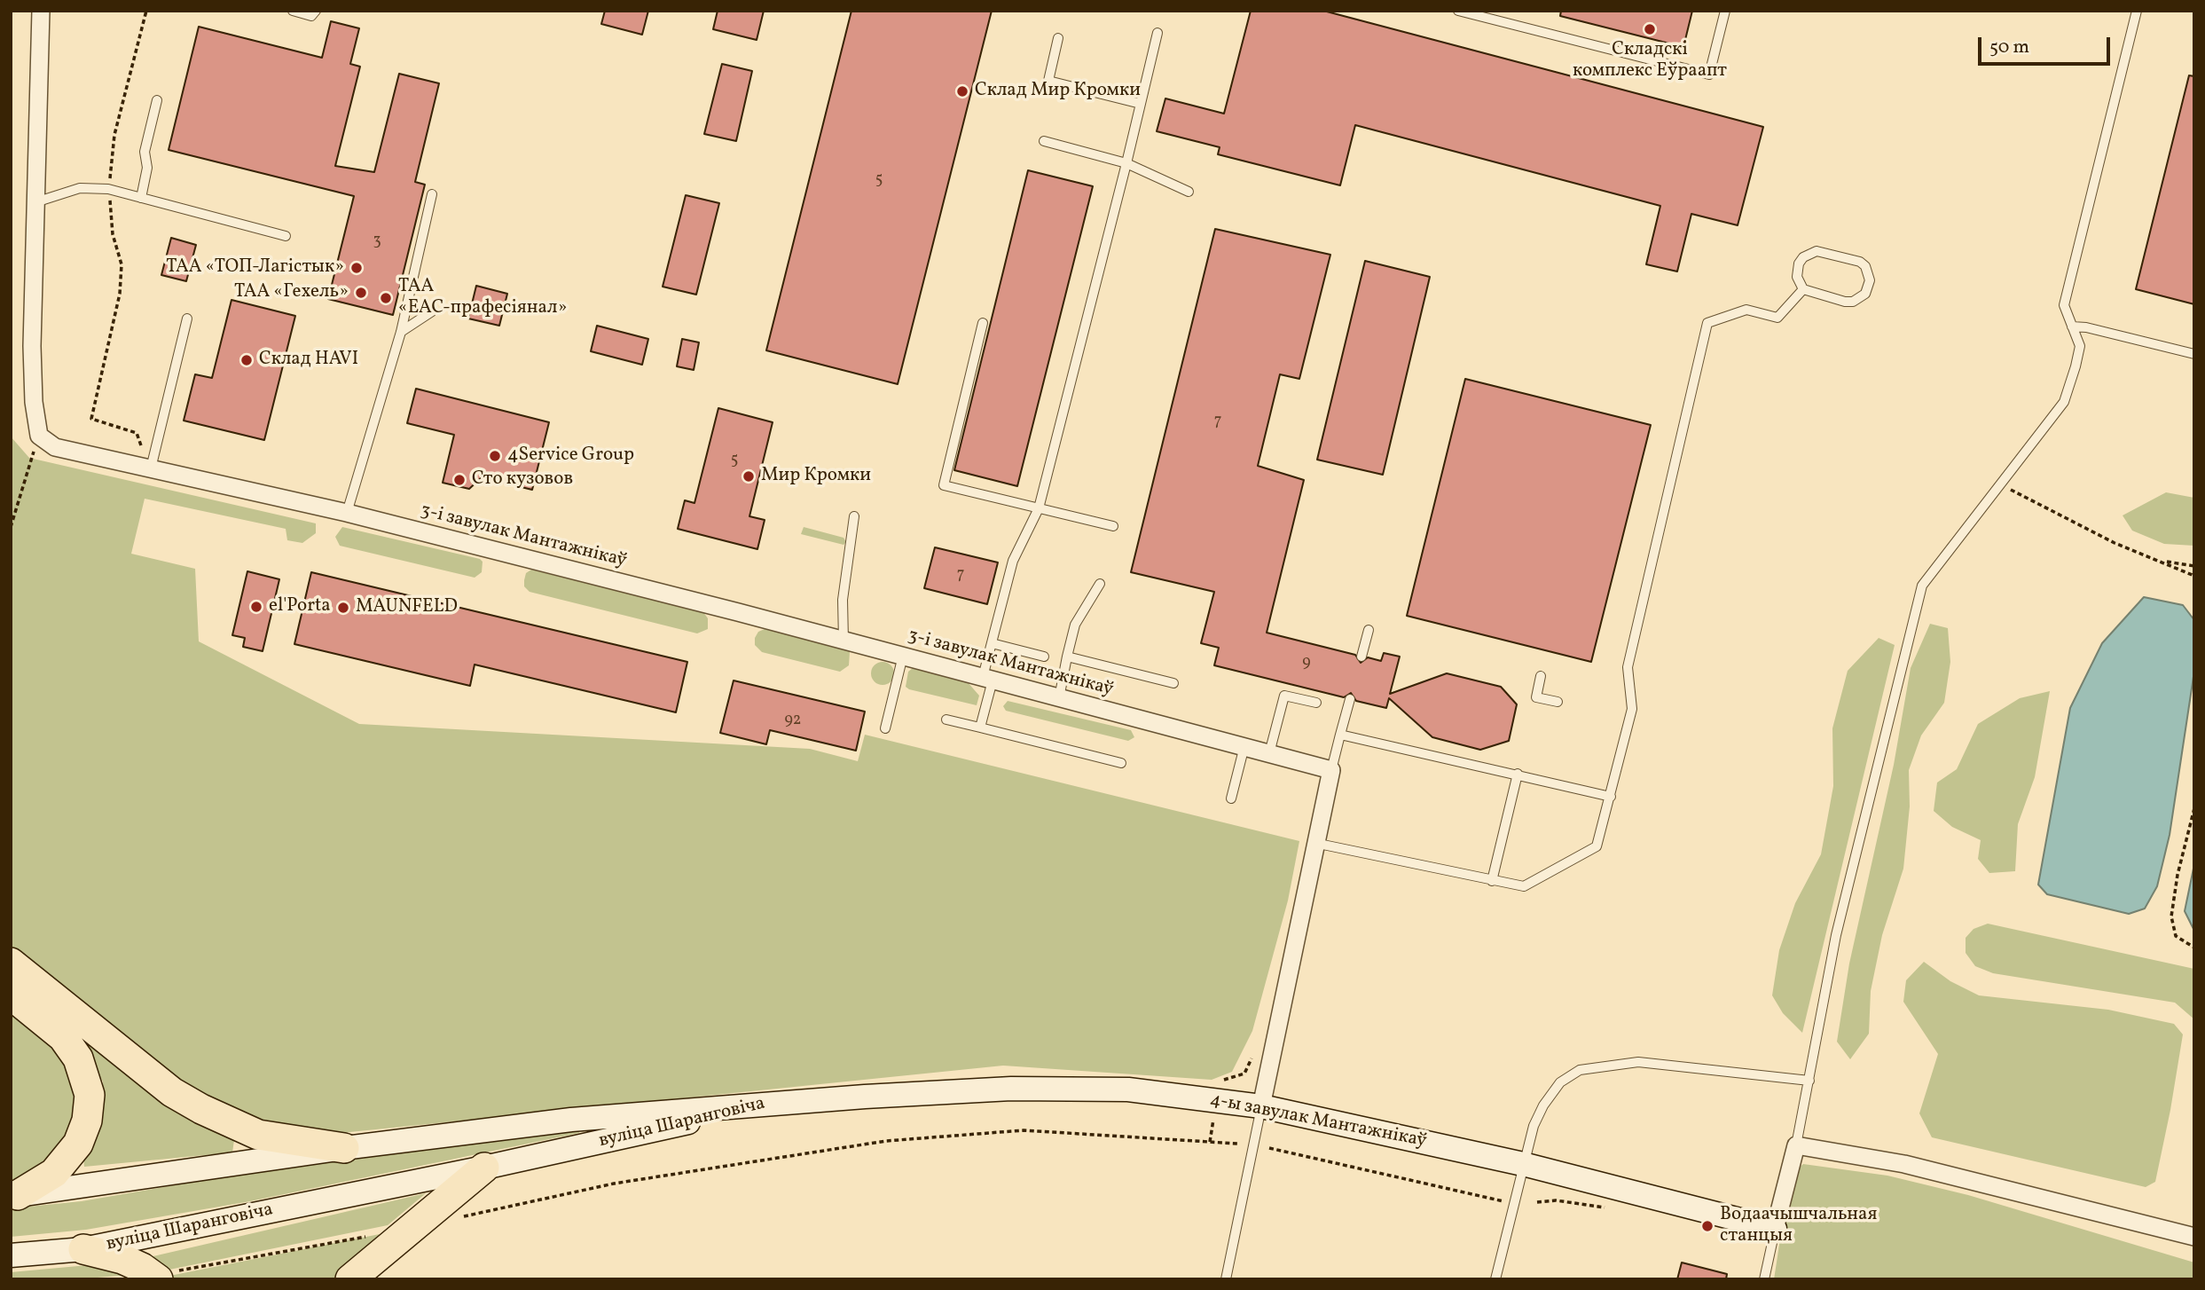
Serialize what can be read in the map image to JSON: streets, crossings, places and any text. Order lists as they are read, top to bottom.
{
  "streets": {
    "street": ["3-і завулак Мантажнікаў", "4-ы завулак Мантажнікаў", "вуліца Шаранговіча"]
  },
  "crossings": [
    ["4-ы завулак Мантажнікаў", "вуліца Шаранговіча"]
  ],
  "places": [
    "Складскі комплекс Еўраапт",
    "Склад Мир Кромки",
    "ТАА «ТОП-Лагістык»",
    "ТАА «Гехель»",
    "ТАА «ЕАС-прафесіянал»",
    "Склад HAVI",
    "4Service Group",
    "Мир Кромки",
    "Сто кузовов",
    "el'Porta",
    "MAUNFELD",
    "Водаачышчальная станцыя"
  ],
  "house_numbers": [
    "5",
    "3",
    "7",
    "5",
    "7",
    "9",
    "92"
  ],
  "scale_bar": "50 m"
}
